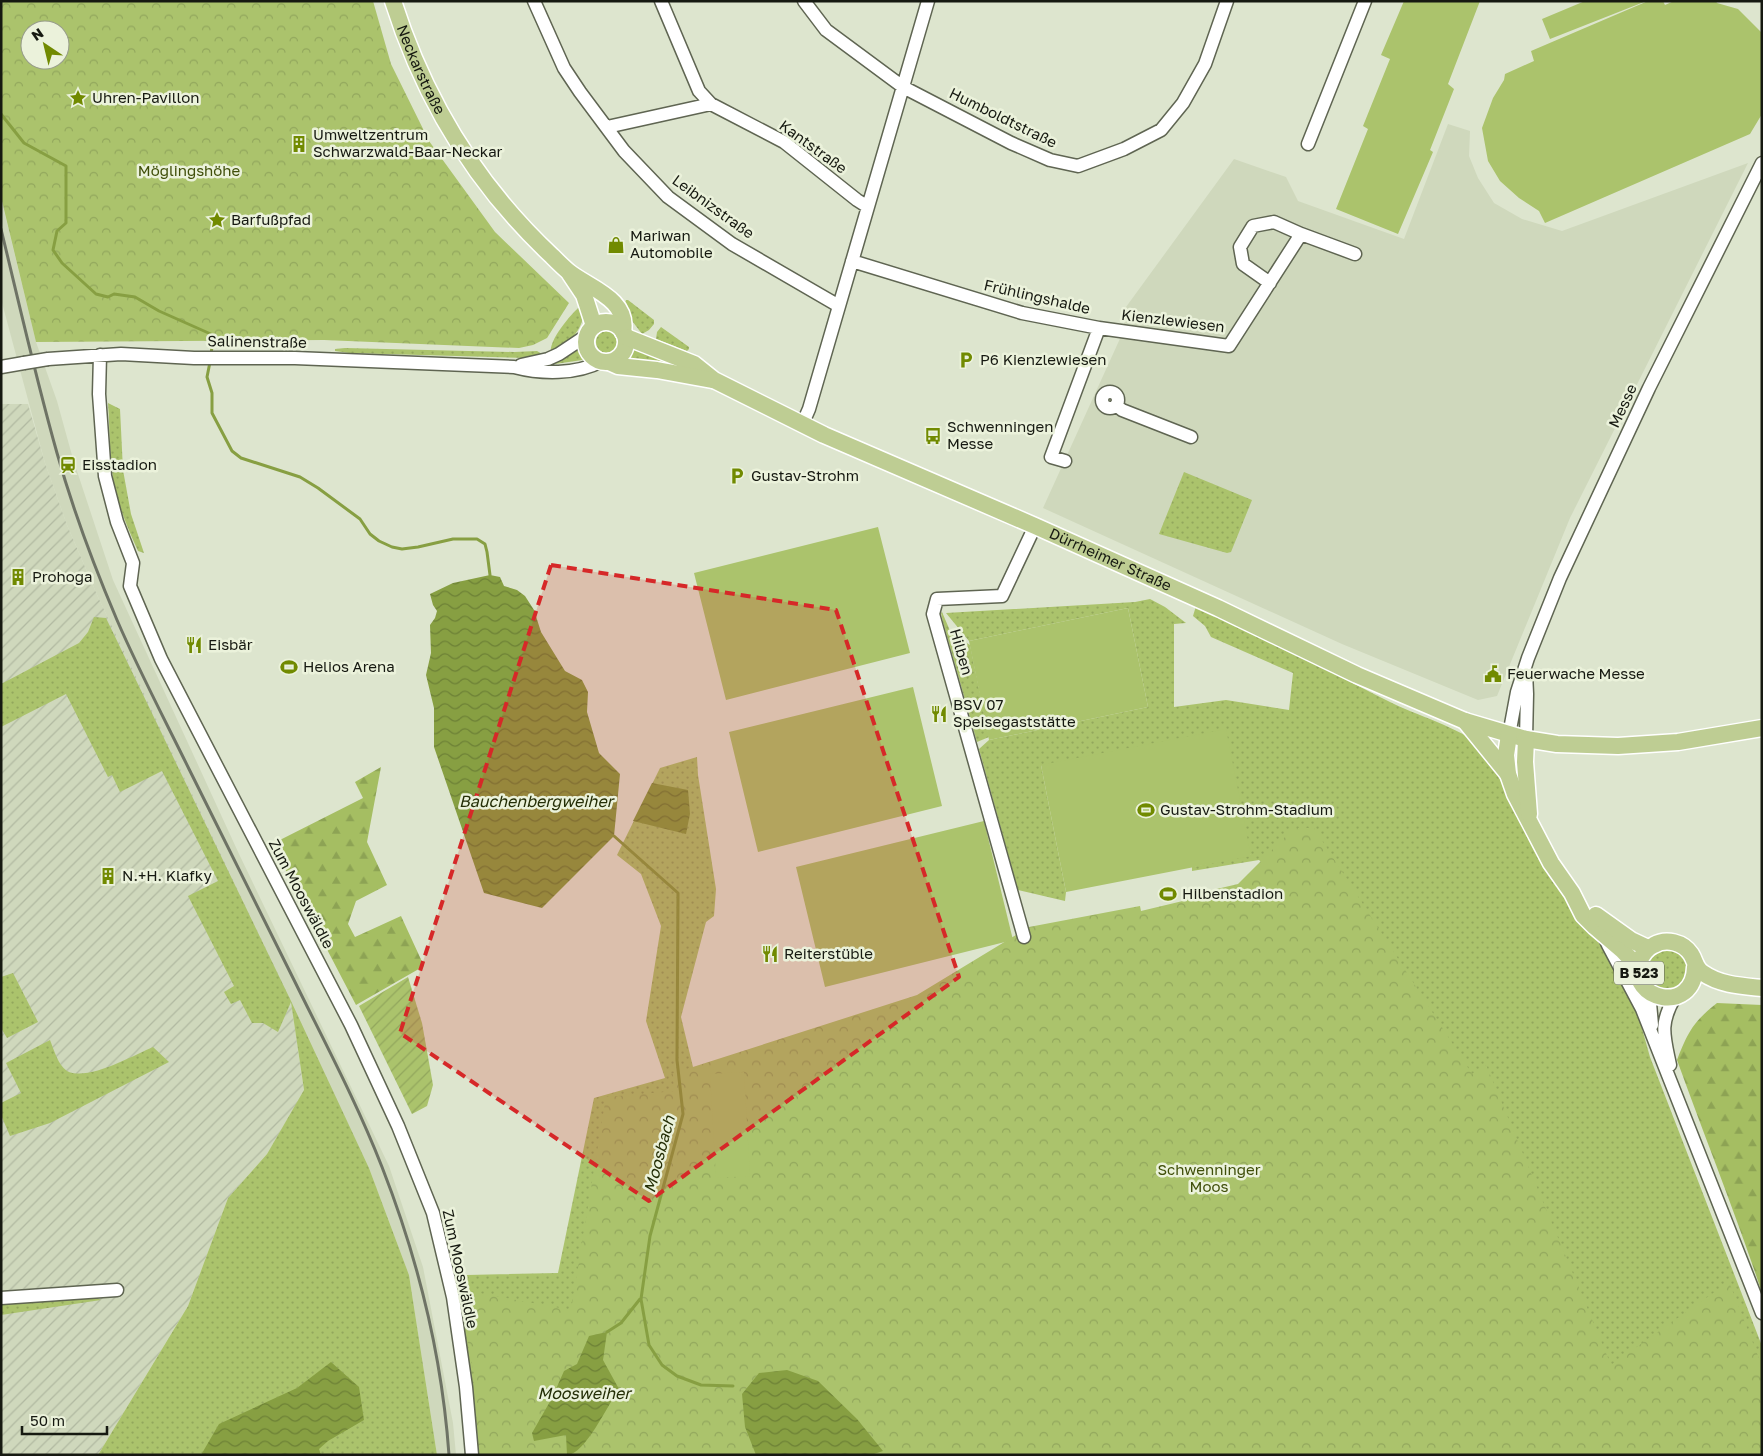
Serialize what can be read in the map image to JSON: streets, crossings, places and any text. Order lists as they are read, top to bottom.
{
  "streets": {
    "main road": ["Neckarstraße", "Dürrheimer Straße", "B 523"],
    "street": [
      "Humboldtstraße",
      "Kantstraße",
      "Leibnizstraße",
      "Frühlingshalde",
      "Kienzlewiesen",
      "Salinenstraße",
      "Messe",
      "Hilben",
      "Zum Mooswäldle"
    ]
  },
  "crossings": [
    ["Neckarstraße", "Salinenstraße"],
    ["Neckarstraße", "Dürrheimer Straße"],
    ["Frühlingshalde", "Kienzlewiesen"],
    ["Salinenstraße", "Dürrheimer Straße"],
    ["Salinenstraße", "Zum Mooswäldle"],
    ["Messe", "Dürrheimer Straße"],
    ["Dürrheimer Straße", "Hilben"]
  ],
  "water": ["Bauchenbergweiher", "Moosbach", "Moosweiher"],
  "parks": ["Möglingshöhe", "Schwenninger Moos"],
  "places": {
    "place": ["Uhren-Pavillon", "Barfußpfad"],
    "building": ["Umweltzentrum Schwarzwald-Baar-Neckar", "Prohoga", "N.+H. Klafky"],
    "shop": ["Mariwan Automobile"],
    "parking": ["P6 Kienzlewiesen", "Gustav-Strohm"],
    "bus stop": ["Schwenningen Messe"],
    "station": ["Eisstadion"],
    "restaurant": ["Eisbär", "BSV 07 Speisegaststätte", "Reiterstüble"],
    "sports": ["Helios Arena", "Gustav-Strohm-Stadium", "Hilbenstadion"],
    "public building": ["Feuerwache Messe"]
  },
  "scale_bar": "50 m",
  "north": "top left"
}
